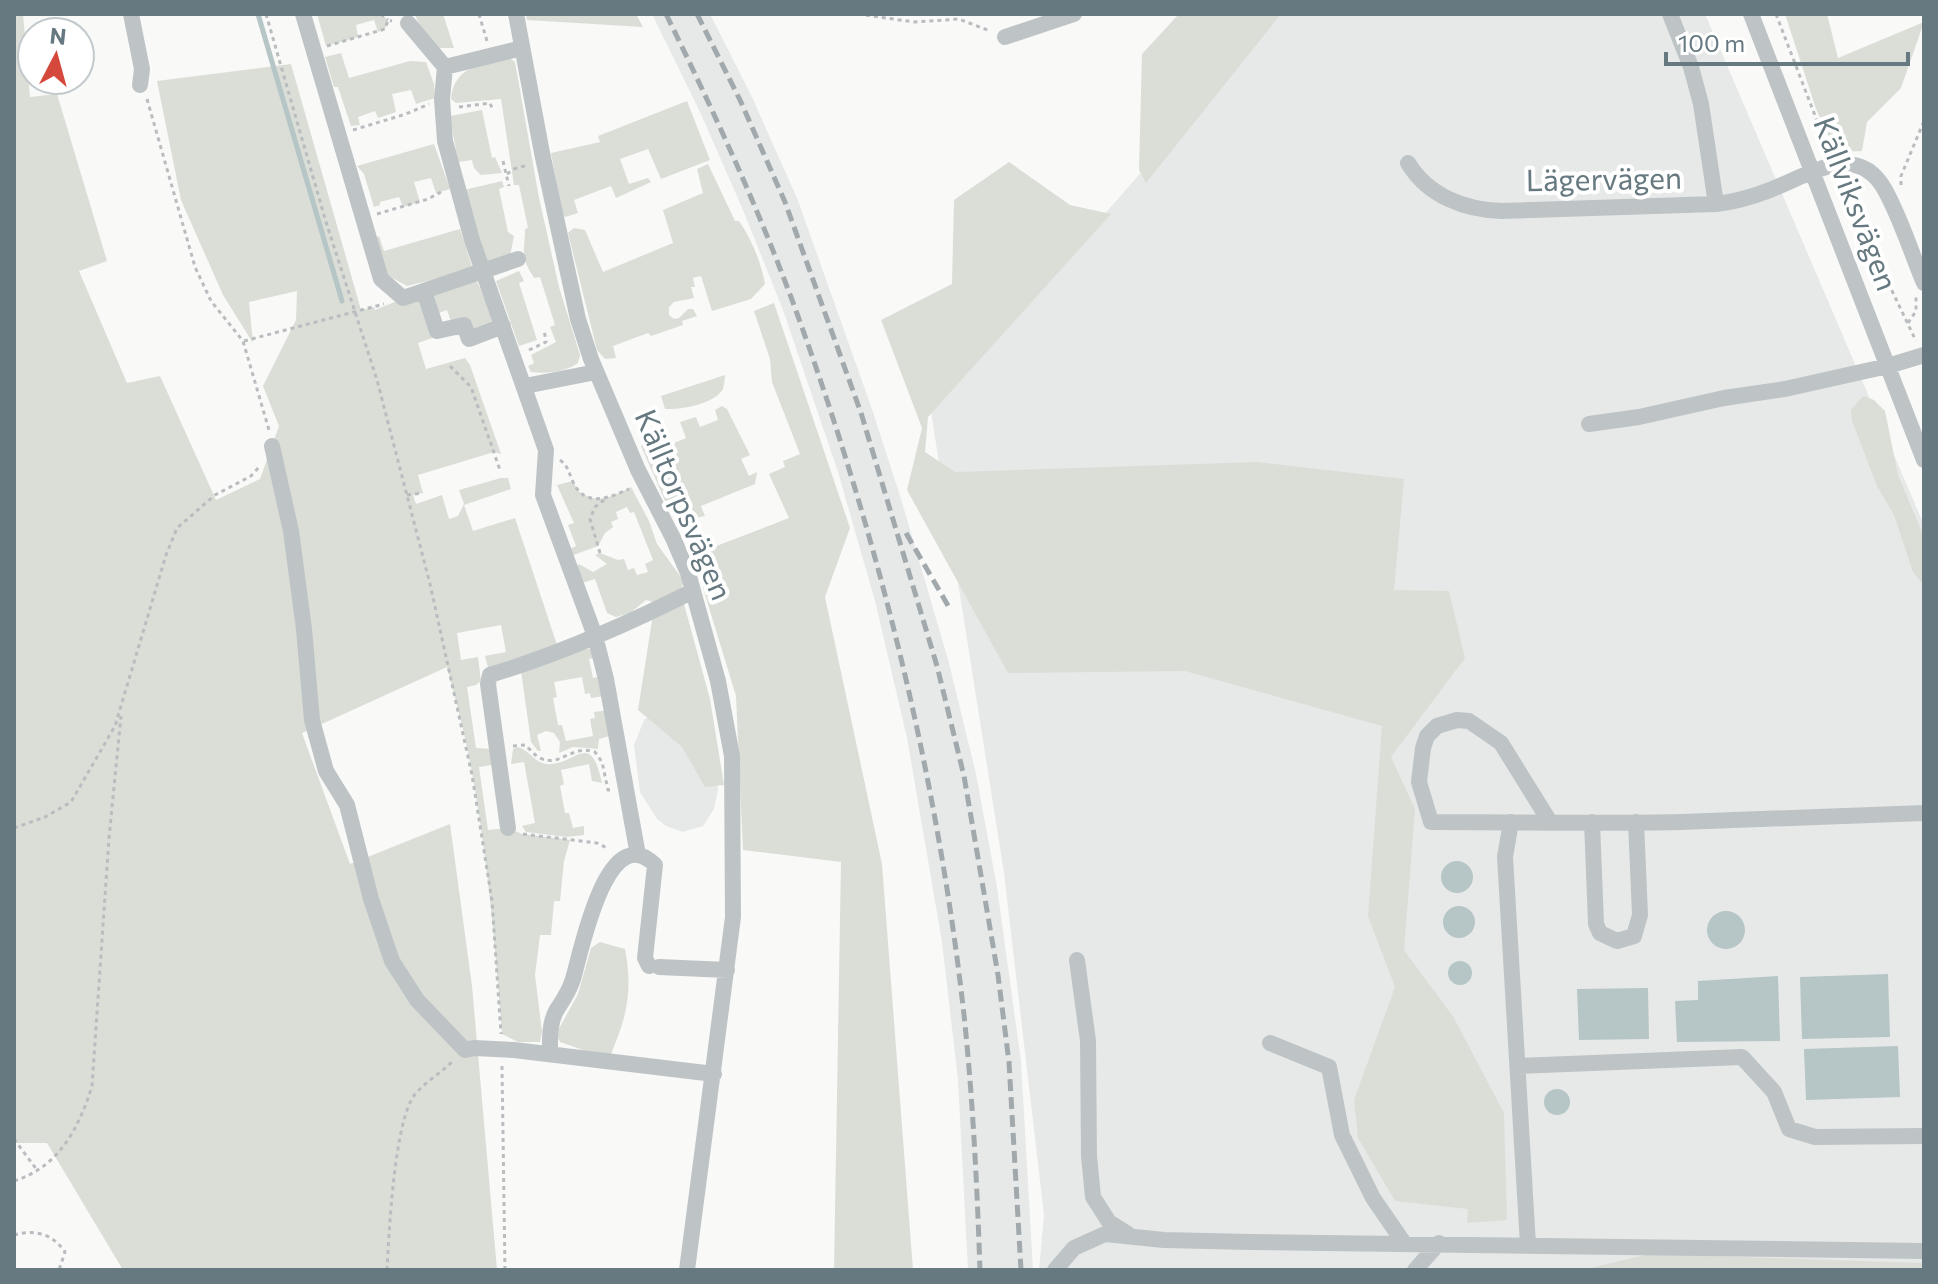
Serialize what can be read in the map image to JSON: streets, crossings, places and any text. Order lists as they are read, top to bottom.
{
  "streets": {
    "street": ["Lägervägen", "Källviksvägen", "Källtorpsvägen"]
  },
  "crossings": [
    ["Lägervägen", "Källviksvägen"]
  ],
  "scale_bar": "100 m",
  "north": "top"
}
